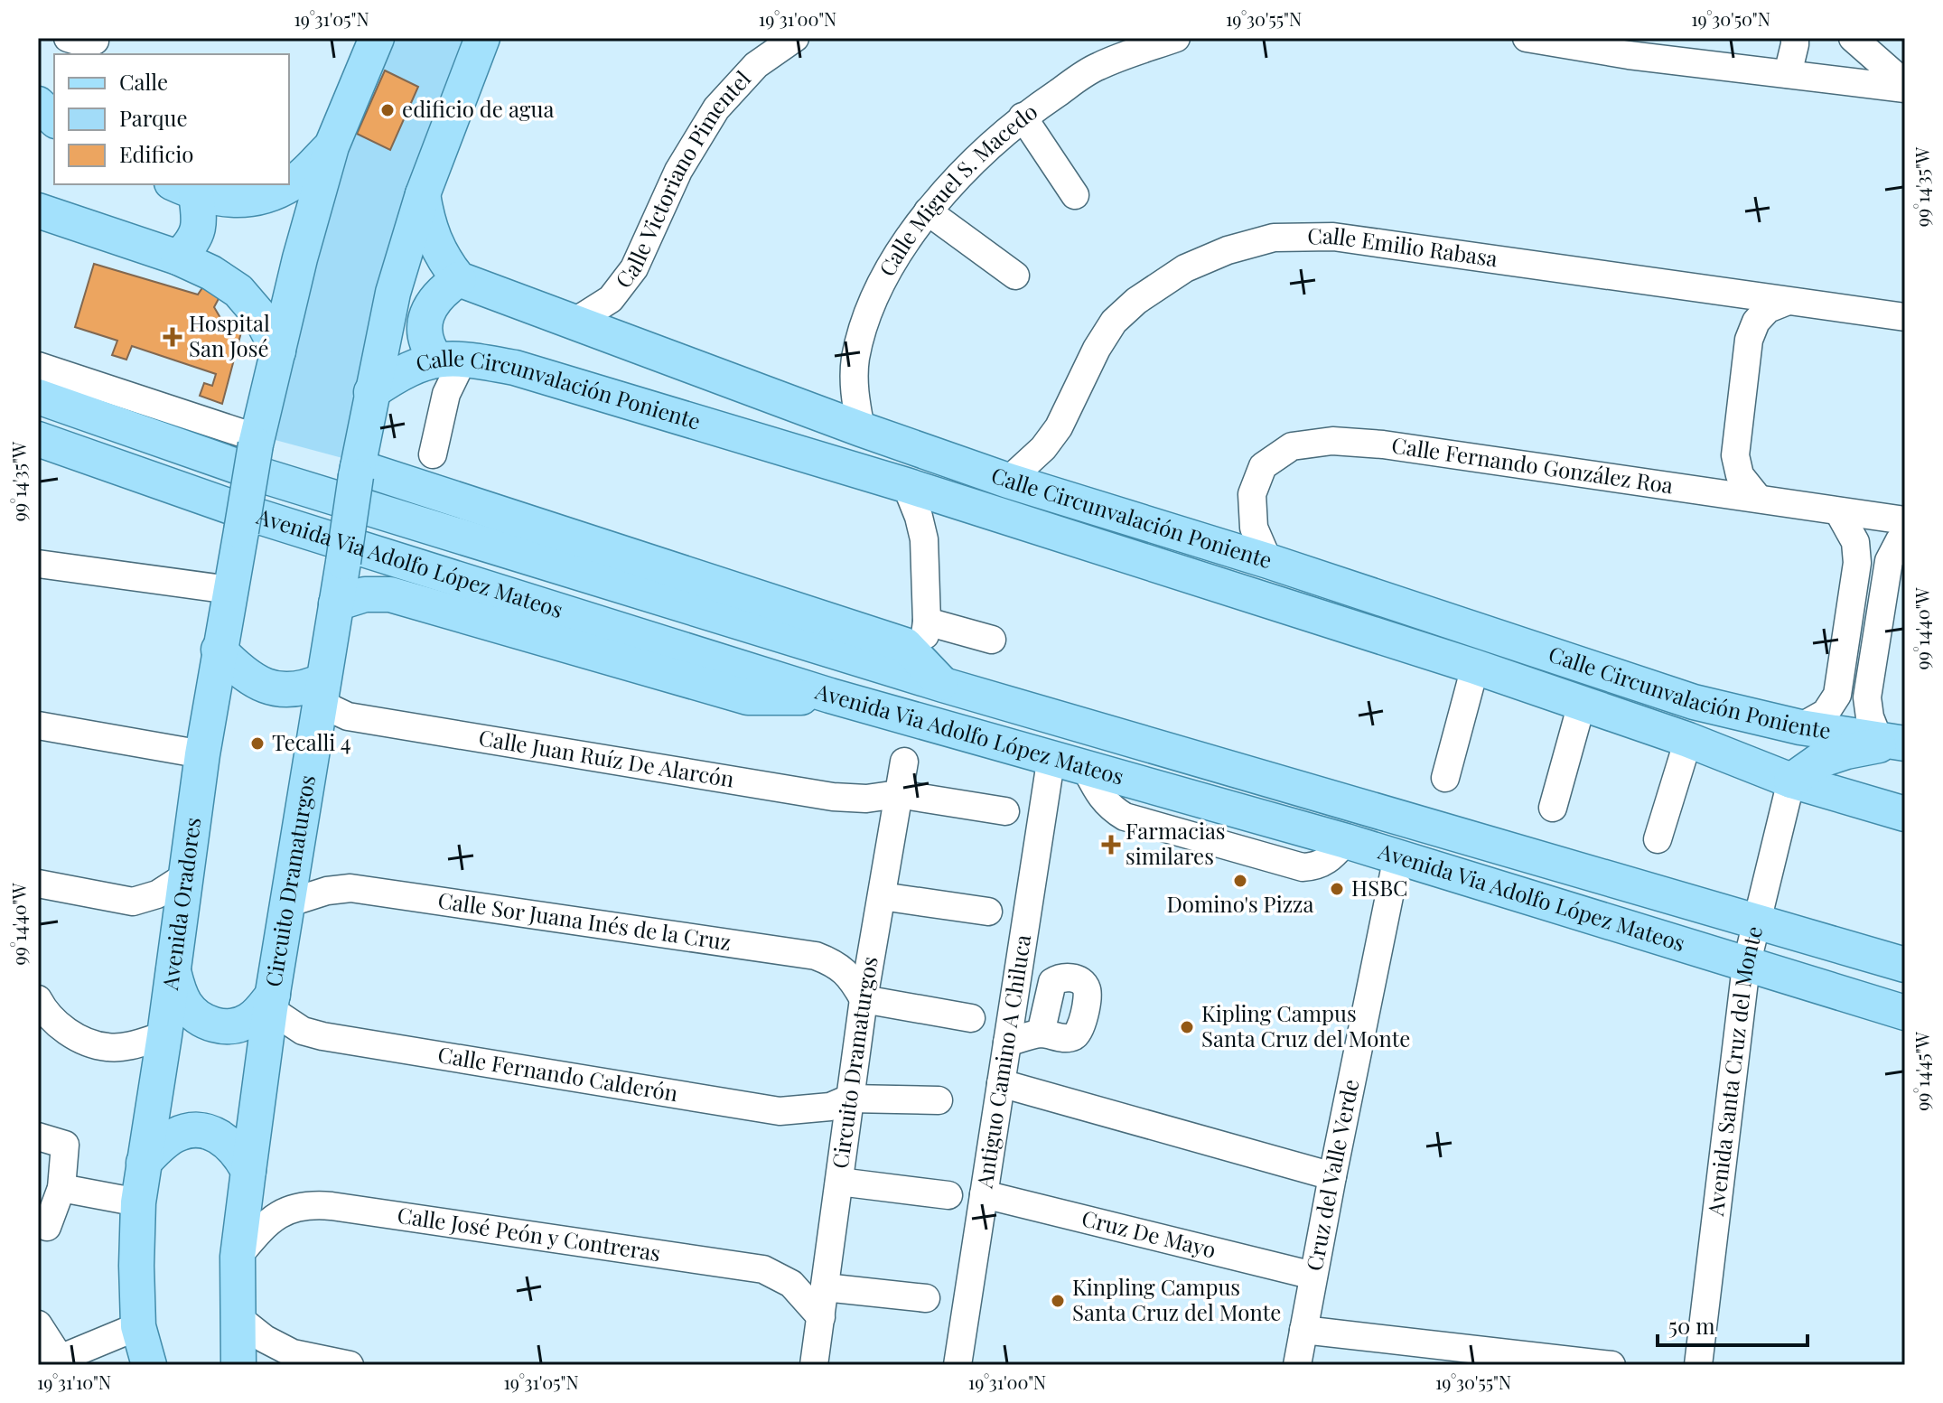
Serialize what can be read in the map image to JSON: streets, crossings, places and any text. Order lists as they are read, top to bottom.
{
  "streets": {
    "main road": [
      "Calle Circunvalación Poniente",
      "Avenida Via Adolfo López Mateos",
      "Circuito Dramaturgos",
      "Avenida Oradores"
    ],
    "street": [
      "Calle Victoriano Pimentel",
      "Calle Miguel S. Macedo",
      "Calle Emilio Rabasa",
      "Calle Fernando González Roa",
      "Calle Juan Ruíz De Alarcón",
      "Calle Sor Juana Inés de la Cruz",
      "Antiguo Camino A Chiluca",
      "Avenida Santa Cruz del Monte",
      "Calle Fernando Calderón",
      "Cruz del Valle Verde",
      "Calle José Peón y Contreras",
      "Cruz De Mayo"
    ]
  },
  "crossings": [
    ["Calle Victoriano Pimentel", "Calle Circunvalación Poniente"],
    ["Calle Miguel S. Macedo", "Calle Circunvalación Poniente"],
    ["Calle Emilio Rabasa", "Calle Circunvalación Poniente"],
    ["Calle Circunvalación Poniente", "Calle Fernando González Roa"],
    ["Calle Circunvalación Poniente", "Circuito Dramaturgos"],
    ["Calle Circunvalación Poniente", "Avenida Santa Cruz del Monte"],
    ["Avenida Via Adolfo López Mateos", "Antiguo Camino A Chiluca"],
    ["Avenida Via Adolfo López Mateos", "Avenida Santa Cruz del Monte"],
    ["Avenida Via Adolfo López Mateos", "Cruz del Valle Verde"],
    ["Calle Juan Ruíz De Alarcón", "Circuito Dramaturgos"],
    ["Circuito Dramaturgos", "Calle Sor Juana Inés de la Cruz"],
    ["Circuito Dramaturgos", "Calle Fernando Calderón"],
    ["Circuito Dramaturgos", "Calle José Peón y Contreras"],
    ["Antiguo Camino A Chiluca", "Cruz De Mayo"],
    ["Cruz del Valle Verde", "Cruz De Mayo"]
  ],
  "places": {
    "other": [
      "edificio de agua",
      "Tecalli 4",
      "Domino's Pizza",
      "HSBC",
      "Kipling Campus Santa Cruz del Monte",
      "Kinpling Campus Santa Cruz del Monte"
    ],
    "health": ["Hospital San José", "Farmacias similares"]
  },
  "legend": ["Calle", "Parque", "Edificio"],
  "scale_bar": "50 m",
  "coordinates": [
    "19°31'05\"N",
    "19°31'00\"N",
    "19°30'55\"N",
    "19°30'50\"N",
    "99°14'35\"W",
    "99°14'40\"W",
    "99°14'45\"W",
    "19°31'10\"N"
  ]
}
